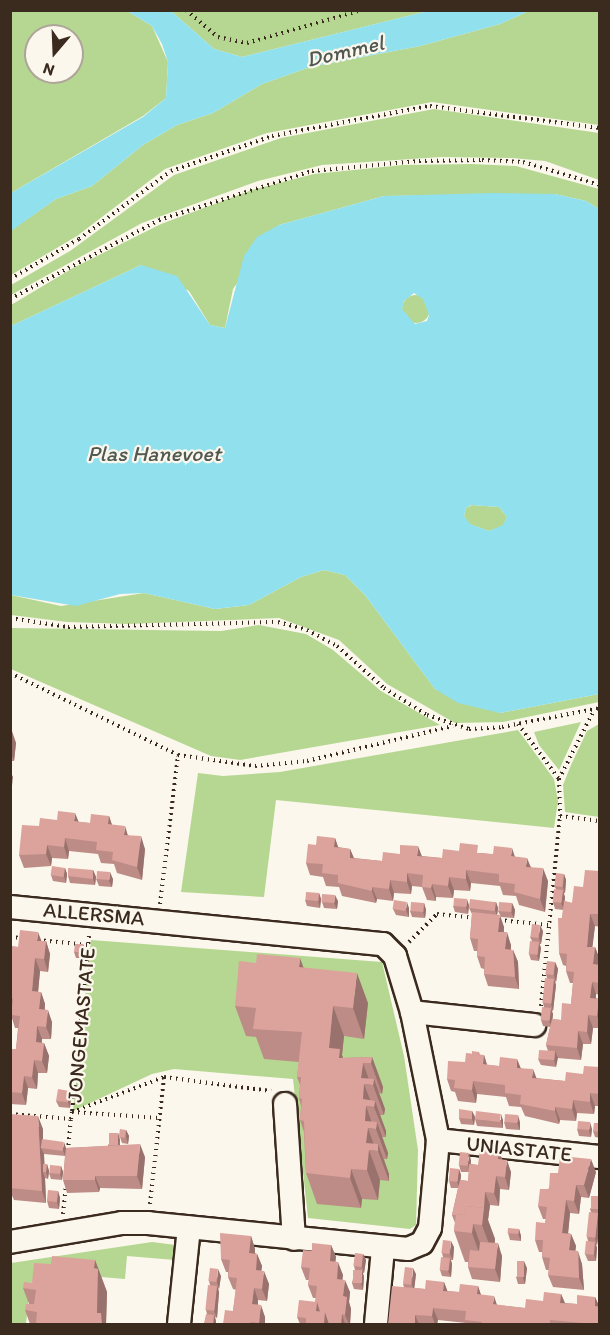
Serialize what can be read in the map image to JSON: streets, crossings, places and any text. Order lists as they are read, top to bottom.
{
  "streets": {
    "street": ["ALLERSMA", "UNIASTATE"],
    "path": ["JONGEMASTATE"]
  },
  "crossings": [
    ["ALLERSMA", "JONGEMASTATE"]
  ],
  "water": ["Dommel", "Plas Hanevoet"],
  "north": "bottom"
}
